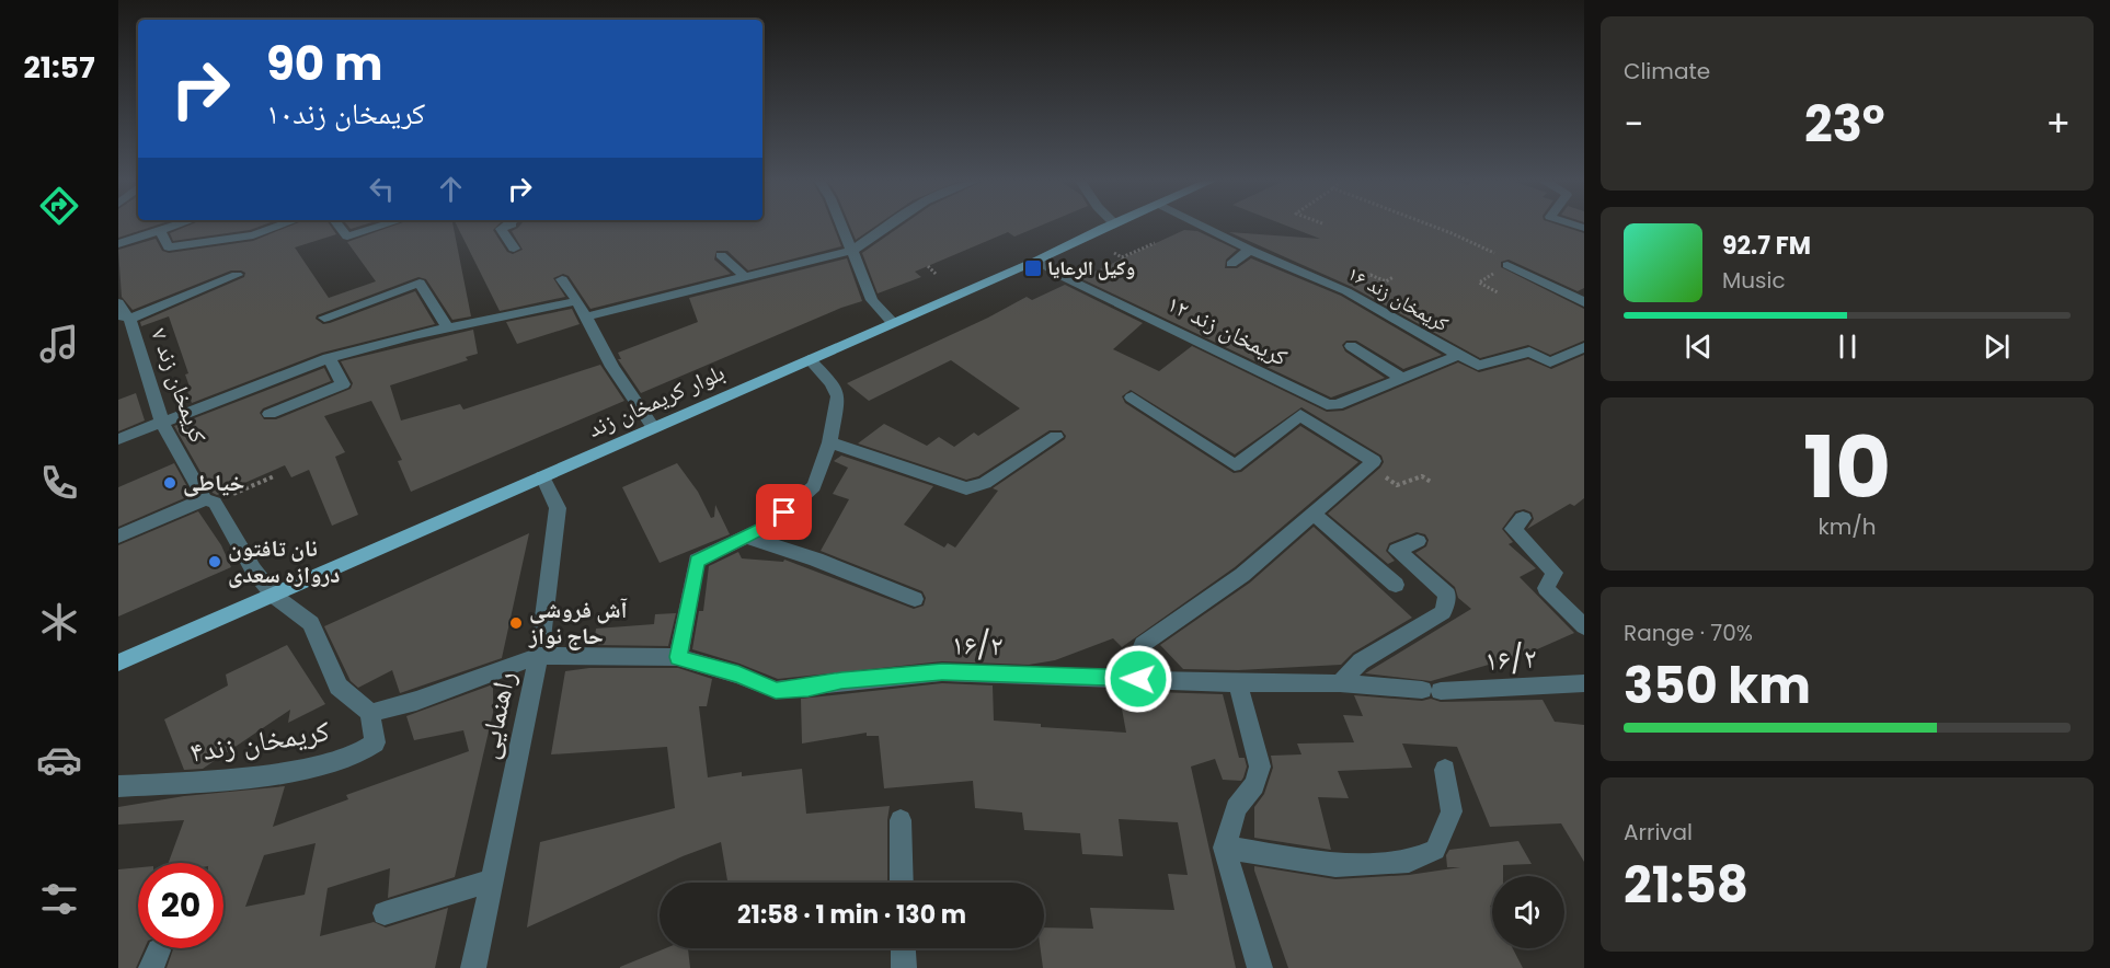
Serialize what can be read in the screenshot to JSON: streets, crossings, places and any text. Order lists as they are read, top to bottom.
{
  "streets": {
    "main road": ["بلوار کریمخان زند"],
    "street": [
      "کریمخان زند ۱۶",
      "کریمخان زند ۱۲",
      "کریمخان زند ۷",
      "۱۶/۲",
      "راهنمایی",
      "کریمخان زند۴"
    ]
  },
  "crossings": [
    ["کریمخان زند ۱۶", "کریمخان زند ۱۲"],
    ["کریمخان زند ۱۲", "بلوار کریمخان زند"],
    ["کریمخان زند ۷", "بلوار کریمخان زند"],
    ["کریمخان زند ۷", "کریمخان زند۴"],
    ["بلوار کریمخان زند", "راهنمایی"],
    ["۱۶/۲", "راهنمایی"]
  ],
  "places": {
    "transit": ["وکیل الرعایا"],
    "other": ["خیاطی", "نان تافتون دروازه سعدی", "آش فروشی حاج نواز"]
  },
  "page": {
    "tabs": "21:57",
    "tile": [
      "Climate",
      ["10", "km/h"],
      ["Range · 70%", "350 km"],
      ["Arrival", "21:58"]
    ],
    "turn": ["90 m", "کریمخان زند۱۰"],
    "heat": ["−", "23°", "+"],
    "song": ["92.7 FM", "Music"],
    "limit": "20",
    "trip": "21:58 · 1 min · 130 m"
  }
}
